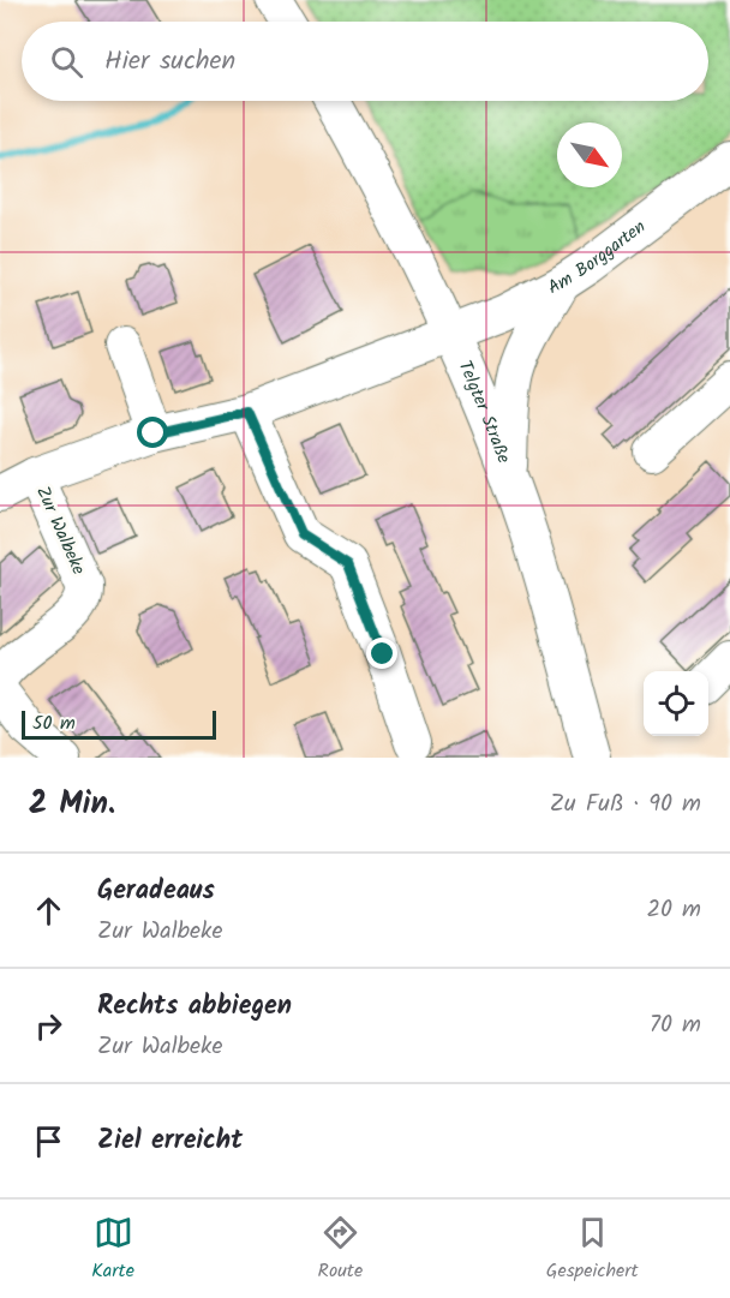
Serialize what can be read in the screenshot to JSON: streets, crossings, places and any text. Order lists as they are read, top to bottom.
{
  "streets": {
    "street": ["Am Borggarten", "Telgter Straße", "Zur Walbeke"]
  },
  "crossings": [
    ["Am Borggarten", "Telgter Straße"],
    ["Am Borggarten", "Zur Walbeke"],
    ["Telgter Straße", "Zur Walbeke"]
  ],
  "scale_bar": "50 m",
  "north": "bottom right",
  "page": {
    "search": "Hier suchen",
    "scale": "50 m",
    "heading": ["2 Min.", "Zu Fuß · 90 m"],
    "list": [
      ["Geradeaus", "Zur Walbeke", "20 m"],
      ["Rechts abbiegen", "Zur Walbeke", "70 m"],
      "Ziel erreicht"
    ],
    "nav": ["Karte", "Route", "Gespeichert"]
  }
}
